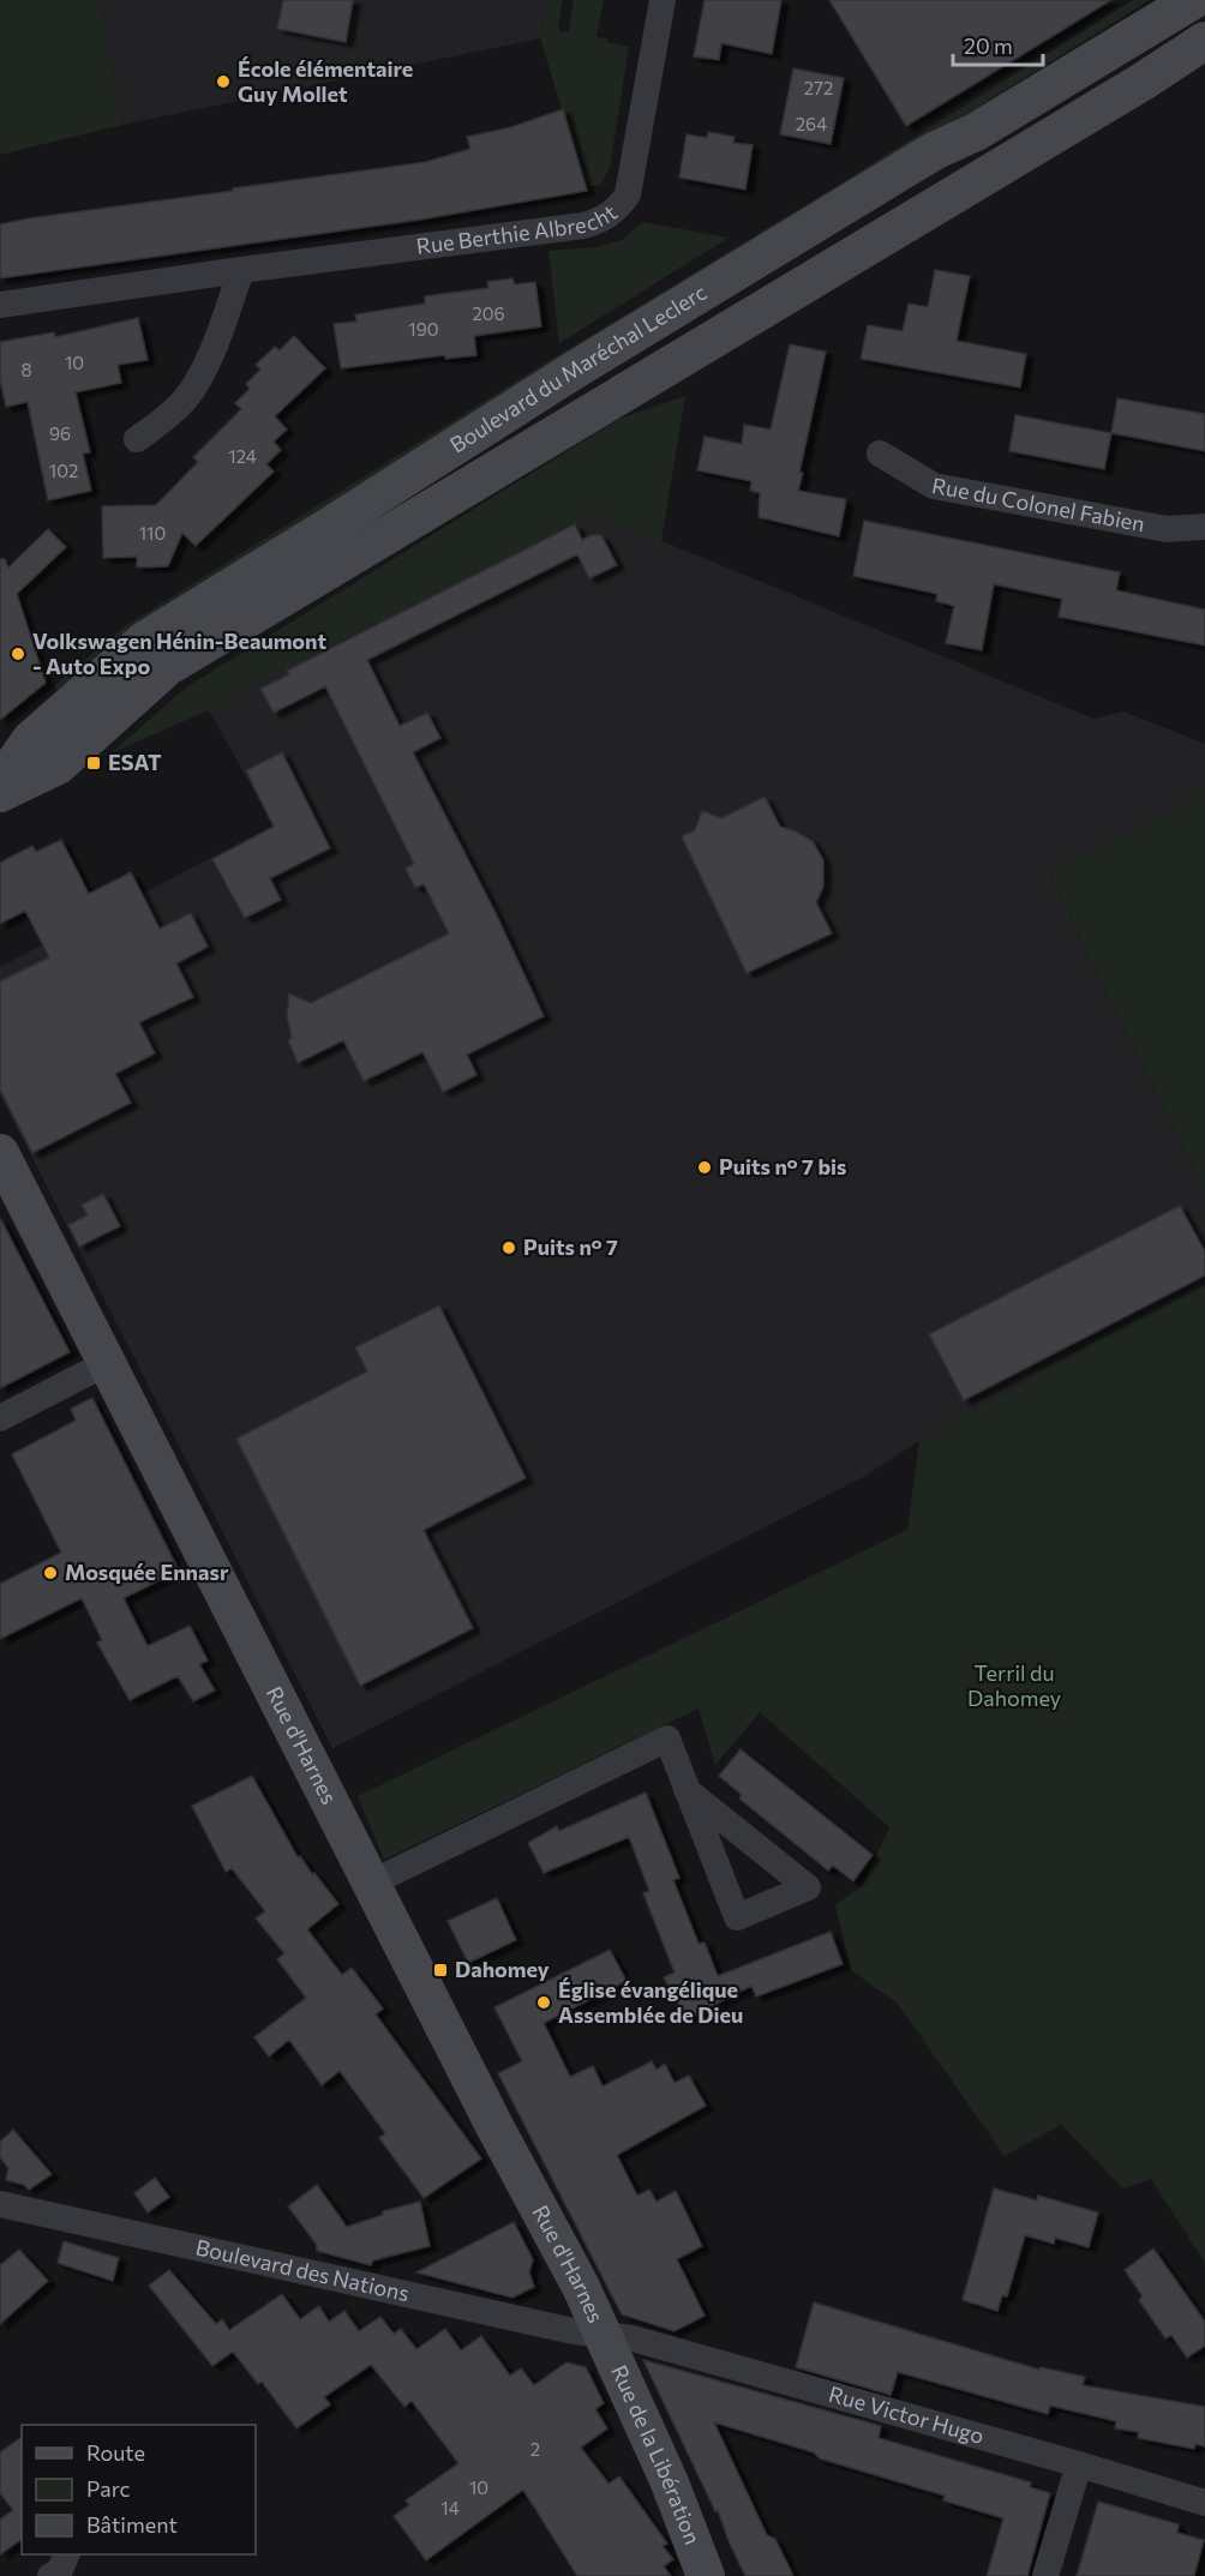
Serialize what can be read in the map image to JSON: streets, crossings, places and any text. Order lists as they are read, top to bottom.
{
  "streets": {
    "main road": ["Boulevard du Maréchal Leclerc", "Rue d'Harnes", "Rue de la Libération"],
    "street": [
      "Rue Berthie Albrecht",
      "Rue du Colonel Fabien",
      "Boulevard des Nations",
      "Rue Victor Hugo"
    ]
  },
  "crossings": [
    ["Rue d'Harnes", "Boulevard des Nations"],
    ["Rue d'Harnes", "Rue Victor Hugo"],
    ["Rue d'Harnes", "Rue de la Libération"],
    ["Boulevard des Nations", "Rue Victor Hugo"],
    ["Boulevard des Nations", "Rue de la Libération"],
    ["Rue Victor Hugo", "Rue de la Libération"]
  ],
  "parks": ["Terril du Dahomey"],
  "places": {
    "other": [
      "École élémentaire Guy Mollet",
      "Volkswagen Hénin-Beaumont - Auto Expo",
      "Puits n° 7 bis",
      "Puits n° 7",
      "Mosquée Ennasr",
      "Église évangélique Assemblée de Dieu"
    ],
    "transit": ["ESAT", "Dahomey"]
  },
  "house_numbers": [
    "272",
    "264",
    "206",
    "190",
    "10",
    "8",
    "96",
    "124",
    "102",
    "110",
    "2",
    "10",
    "14"
  ],
  "legend": ["Route", "Parc", "Bâtiment"],
  "scale_bar": "20 m"
}
